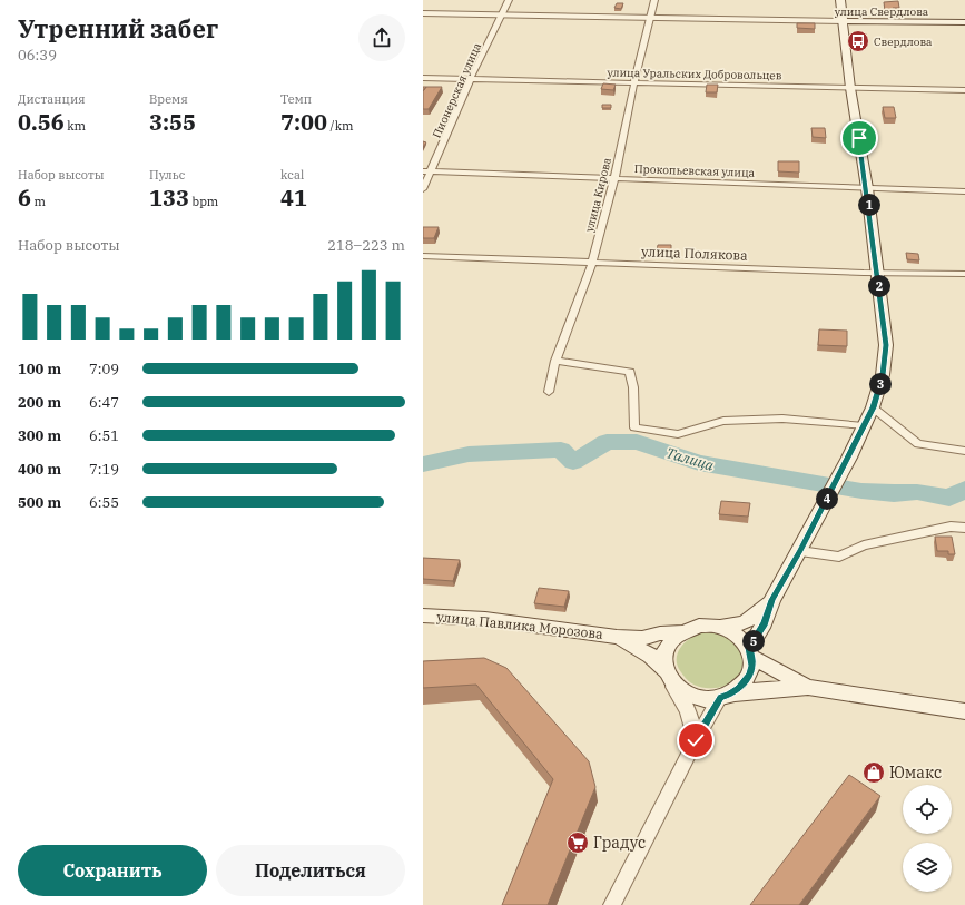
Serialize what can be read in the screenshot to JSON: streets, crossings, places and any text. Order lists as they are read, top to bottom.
{
  "streets": {
    "main road": ["улица Свердлова", "улица Павлика Морозова"],
    "street": [
      "улица Уральских Добровольцев",
      "Пионерская улица",
      "Прокопьевская улица",
      "улица Кирова",
      "улица Полякова"
    ]
  },
  "crossings": [
    ["улица Свердлова", "Пионерская улица"],
    ["улица Свердлова", "улица Кирова"],
    ["улица Уральских Добровольцев", "Пионерская улица"],
    ["улица Уральских Добровольцев", "улица Кирова"],
    ["Пионерская улица", "Прокопьевская улица"],
    ["Прокопьевская улица", "улица Кирова"],
    ["улица Кирова", "улица Полякова"]
  ],
  "water": ["Талица"],
  "places": {
    "bus stop": ["Свердлова"],
    "shop": ["Юмакс"],
    "supermarket": ["Градус"]
  },
  "page": {
    "heading": ["Утренний забег", "06:39"],
    "stats": [
      ["Дистанция", "0.56 km"],
      ["Время", "3:55"],
      ["Темп", "7:00 /km"],
      ["Набор высоты", "6 m"],
      ["Пульс", "133 bpm"],
      ["kcal", "41"]
    ],
    "pins": [
      "1",
      "2",
      "3",
      "4",
      "5"
    ],
    "chart": ["Набор высоты", "218–223 m"],
    "list": [
      {
        "name": "100 m",
        "note": "7:09"
      },
      {
        "name": "200 m",
        "note": "6:47"
      },
      {
        "name": "300 m",
        "note": "6:51"
      },
      {
        "name": "400 m",
        "note": "7:19"
      },
      {
        "name": "500 m",
        "note": "6:55"
      }
    ],
    "buttons": ["Сохранить", "Поделиться"]
  }
}
